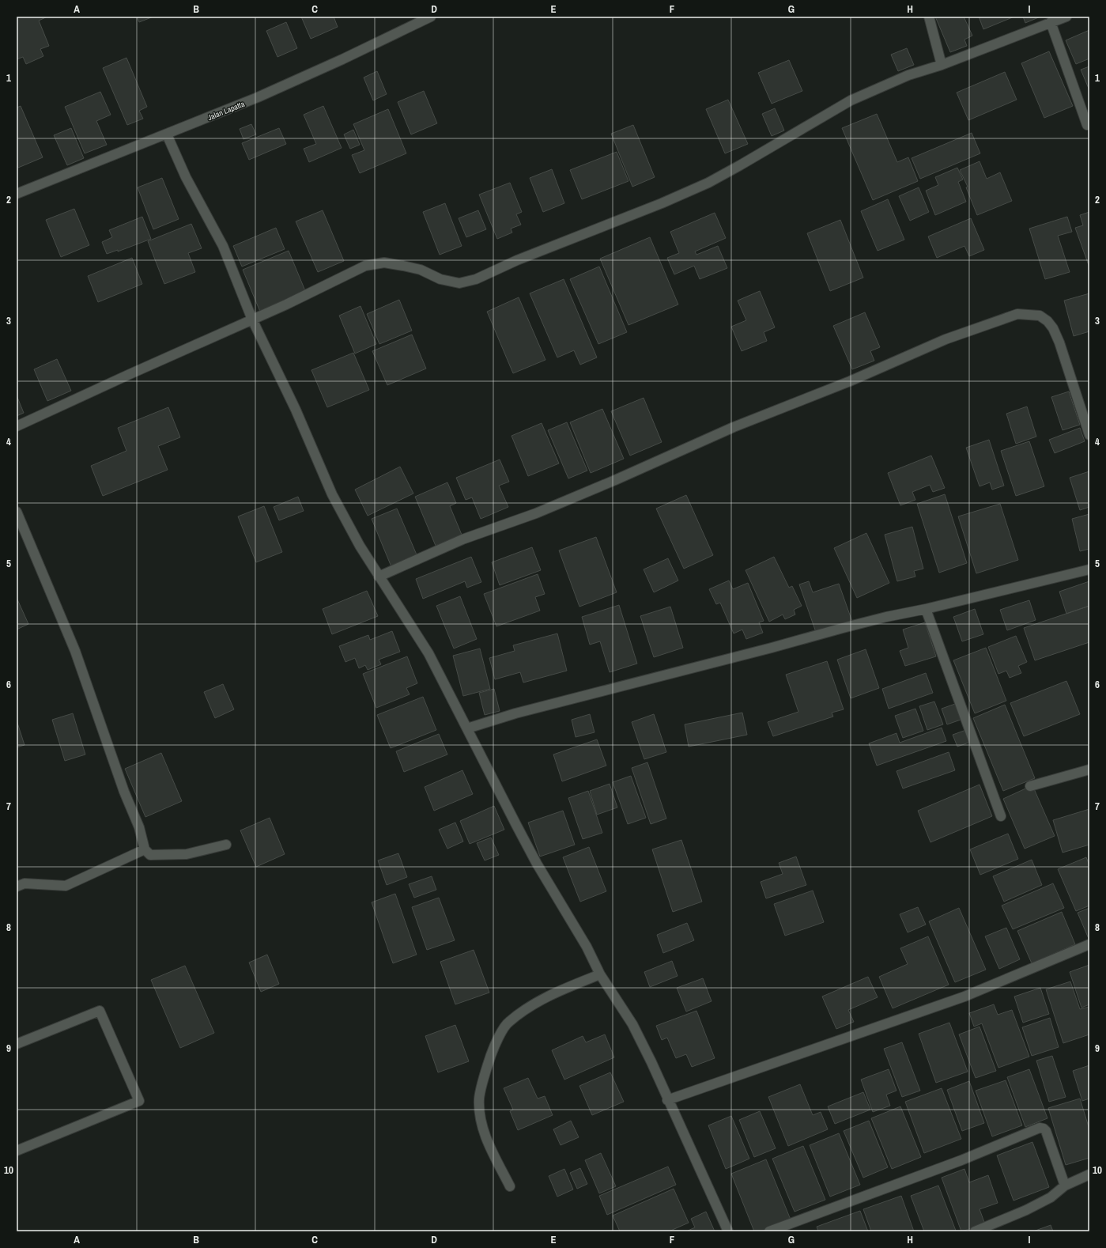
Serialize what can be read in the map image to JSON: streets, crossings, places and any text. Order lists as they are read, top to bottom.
{
  "streets": {
    "street": ["Jalan Lapatta"]
  },
  "grid": {
    "columns": [
      "A",
      "B",
      "C",
      "D",
      "E",
      "F",
      "G",
      "H",
      "I"
    ],
    "rows": [
      "1",
      "2",
      "3",
      "4",
      "5",
      "6",
      "7",
      "8",
      "9",
      "10"
    ]
  }
}
